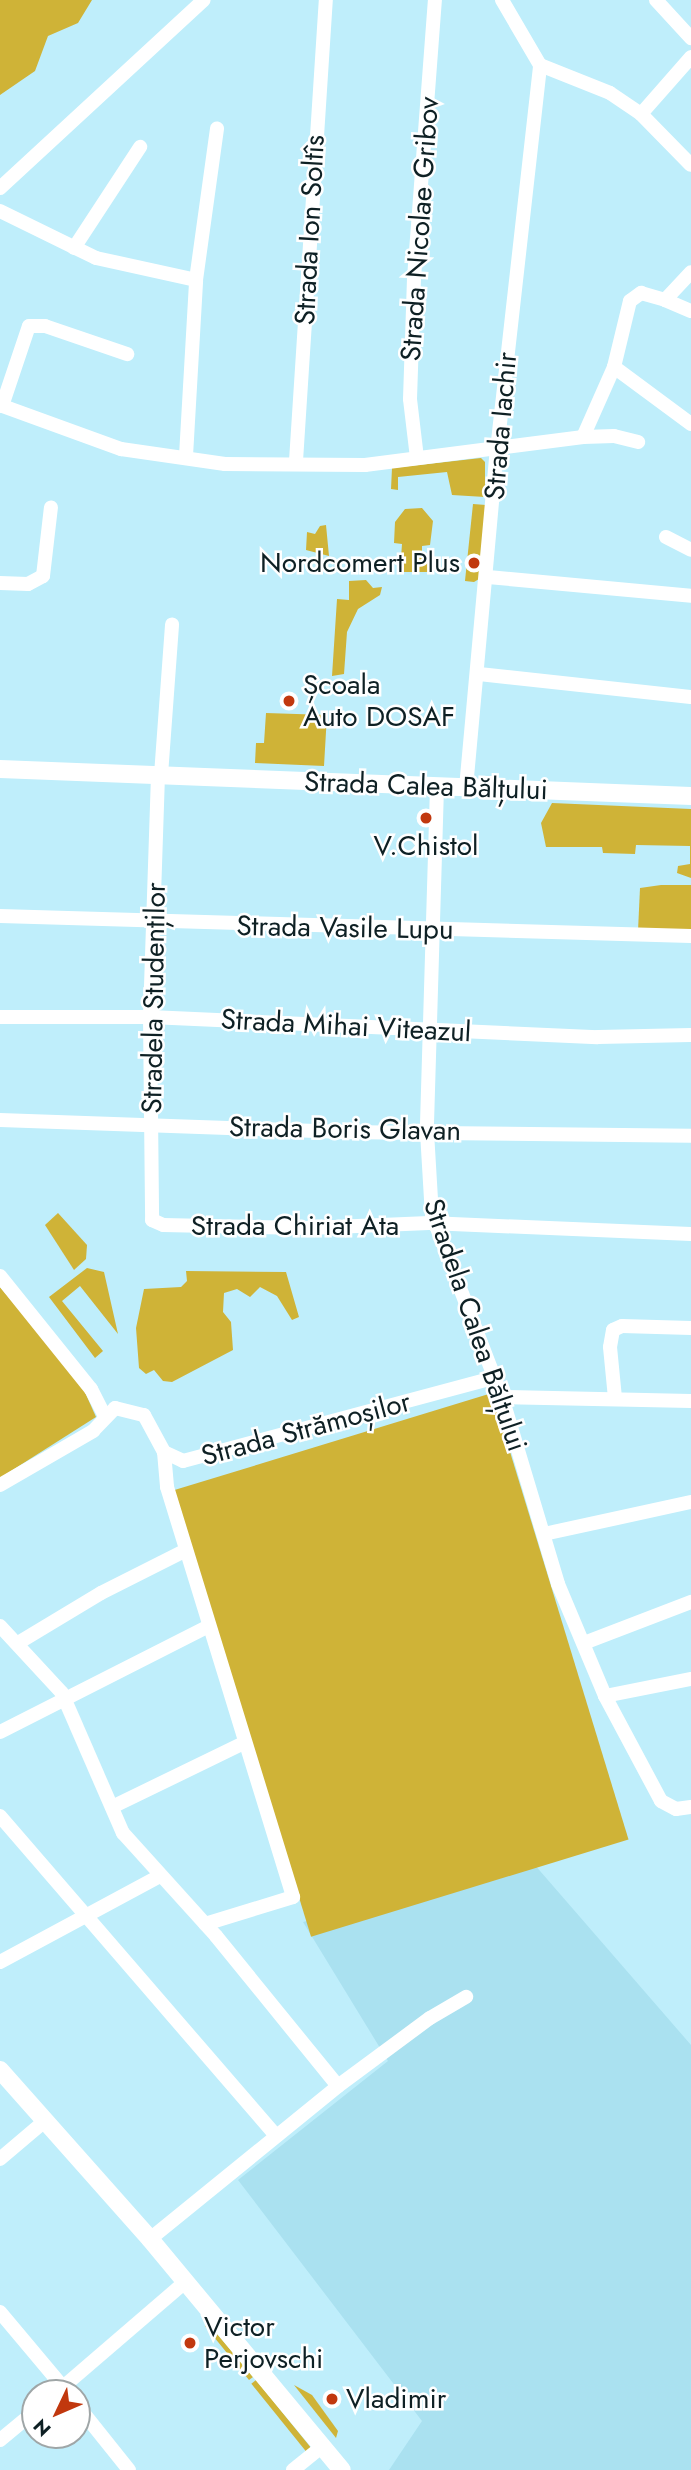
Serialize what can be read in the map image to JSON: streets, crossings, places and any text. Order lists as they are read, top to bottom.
{
  "streets": {
    "main road": ["Strada Calea Bălțului"],
    "street": [
      "Strada Nicolae Gribov",
      "Strada Ion Soltîs",
      "Strada Iachir",
      "Strada Vasile Lupu",
      "Stradela Studenților",
      "Strada Mihai Viteazul",
      "Strada Boris Glavan",
      "Strada Chiriat Ata",
      "Stradela Calea Bălțului",
      "Strada Strămoșilor"
    ]
  },
  "crossings": [
    ["Strada Iachir", "Strada Calea Bălțului"],
    ["Strada Calea Bălțului", "Stradela Studenților"],
    ["Strada Calea Bălțului", "Stradela Calea Bălțului"],
    ["Strada Vasile Lupu", "Stradela Studenților"],
    ["Strada Vasile Lupu", "Stradela Calea Bălțului"],
    ["Stradela Studenților", "Strada Mihai Viteazul"],
    ["Stradela Studenților", "Strada Boris Glavan"],
    ["Stradela Studenților", "Strada Chiriat Ata"],
    ["Strada Mihai Viteazul", "Stradela Calea Bălțului"],
    ["Strada Boris Glavan", "Stradela Calea Bălțului"],
    ["Strada Chiriat Ata", "Stradela Calea Bălțului"],
    ["Stradela Calea Bălțului", "Strada Strămoșilor"]
  ],
  "places": [
    "Nordcomert Plus",
    "Școala Auto DOSAF",
    "V.Chistol",
    "Victor Perjovschi",
    "Vladimir"
  ],
  "north": "bottom left"
}
